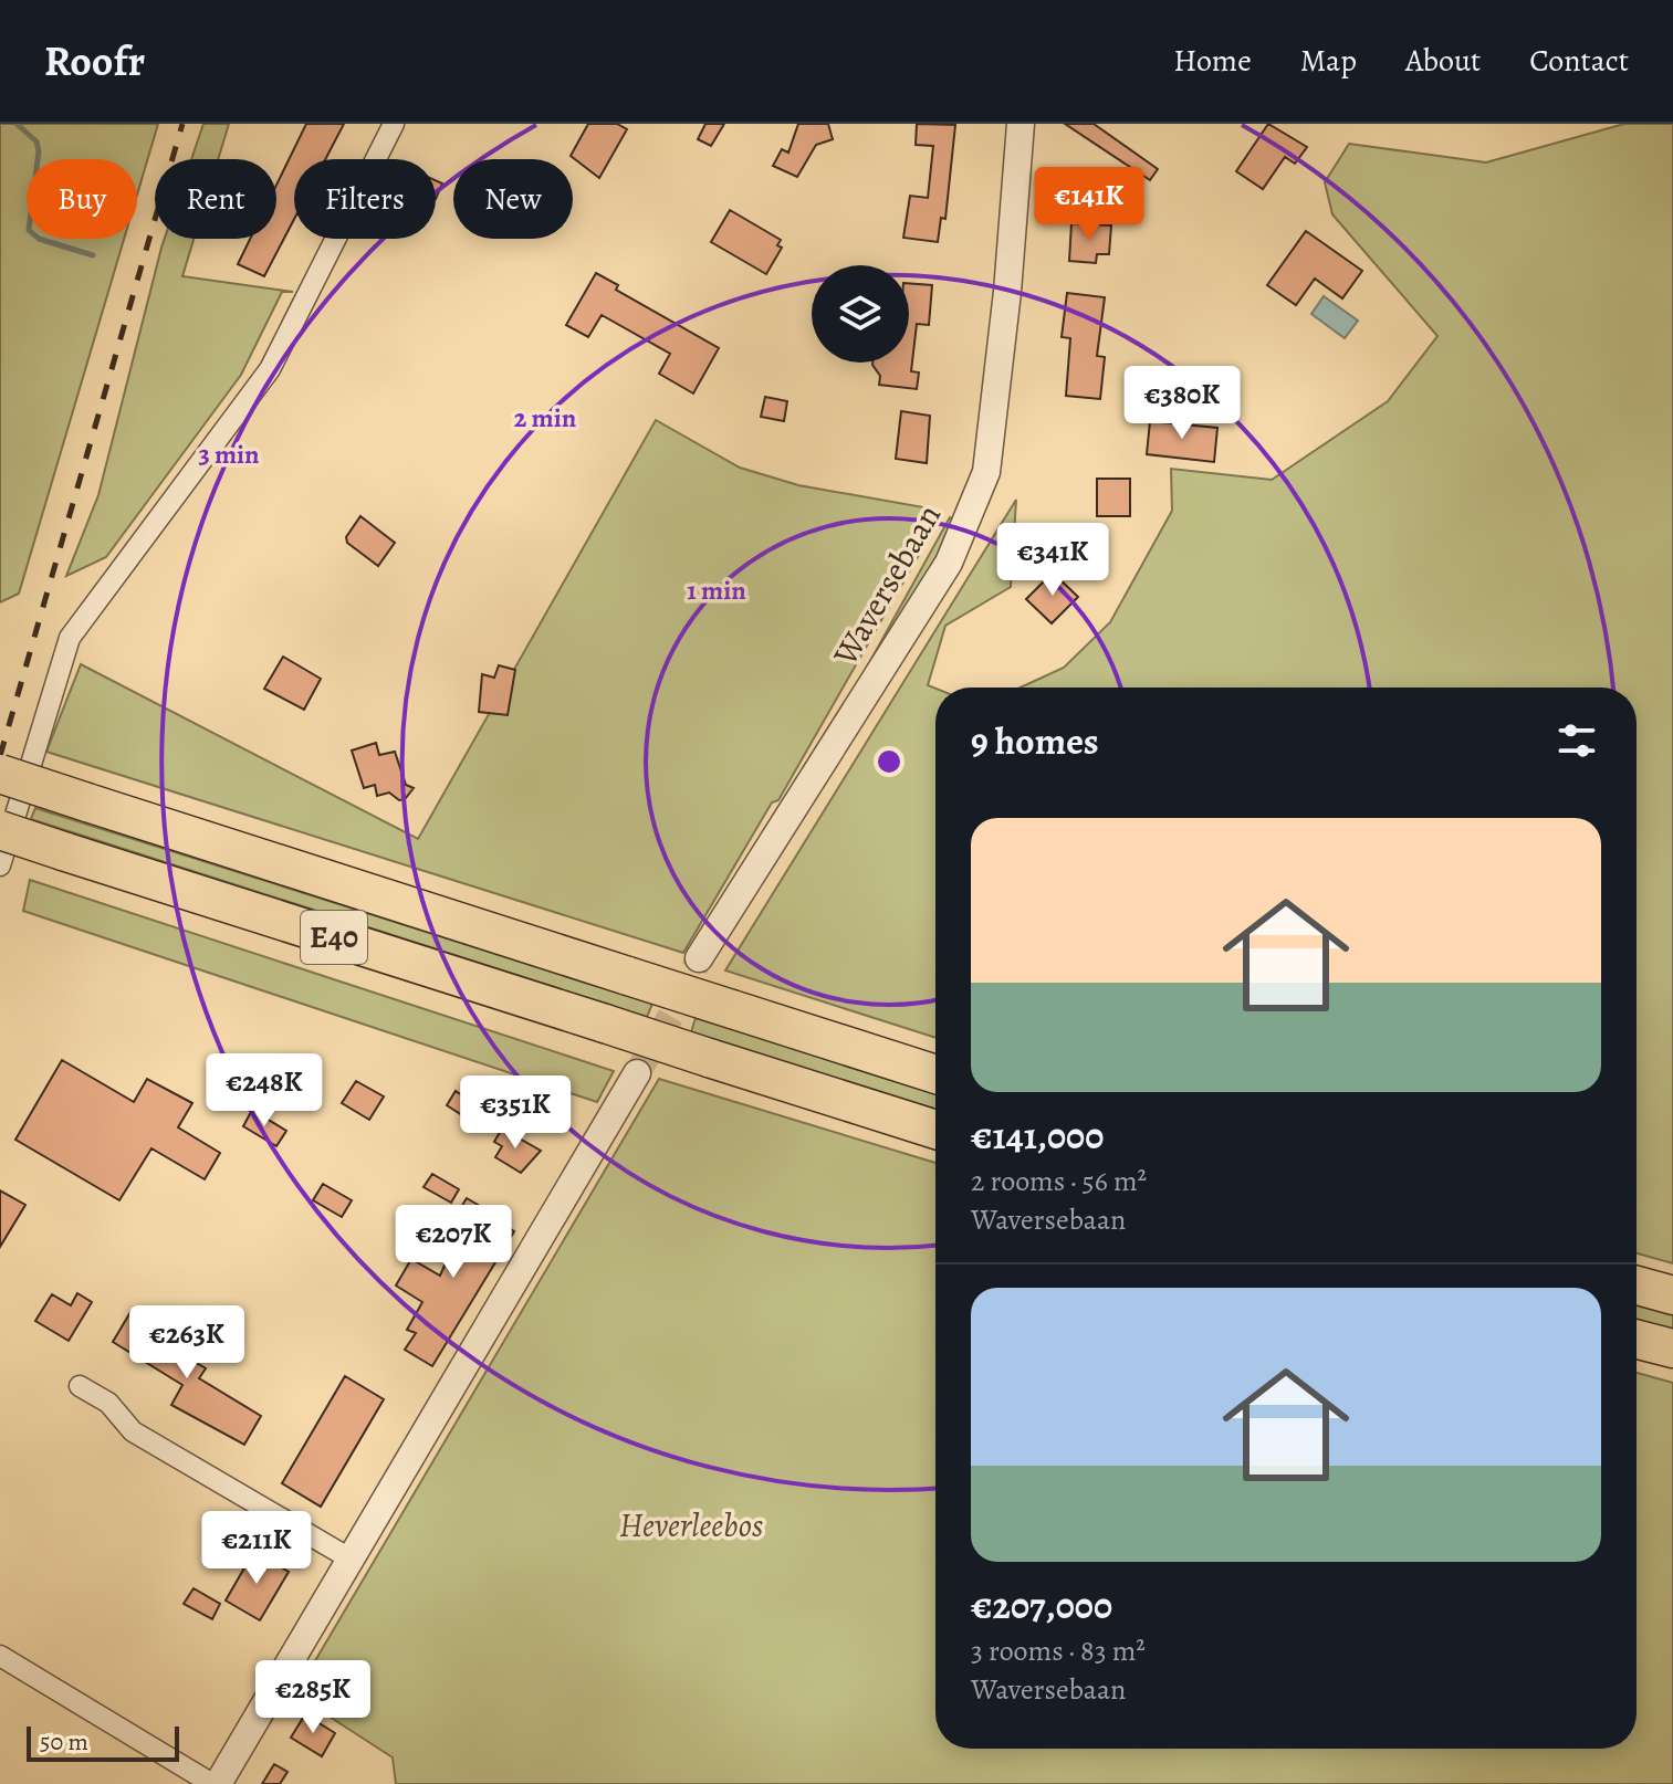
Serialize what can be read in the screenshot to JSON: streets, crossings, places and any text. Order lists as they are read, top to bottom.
{
  "streets": {
    "highway": ["E40"],
    "street": ["Waversebaan"]
  },
  "parks": ["Heverleebos"],
  "scale_bar": "50 m",
  "page": {
    "header": "Roofr",
    "nav": [
      "Home",
      "Map",
      "About",
      "Contact"
    ],
    "chip": [
      "Buy",
      "Rent",
      "Filters",
      "New"
    ],
    "price": [
      "€141K",
      "€380K",
      "€341K",
      "€248K",
      "€351K",
      "€207K",
      "€263K",
      "€211K",
      "€285K"
    ],
    "heading": "9 homes",
    "list": [
      {
        "name": "€141,000",
        "note": "2 rooms · 56 m² · Waversebaan"
      },
      {
        "name": "€207,000",
        "note": "3 rooms · 83 m² · Waversebaan"
      }
    ],
    "scale": "50 m"
  },
  "rings": ["2 min", "3 min", "1 min"]
}
